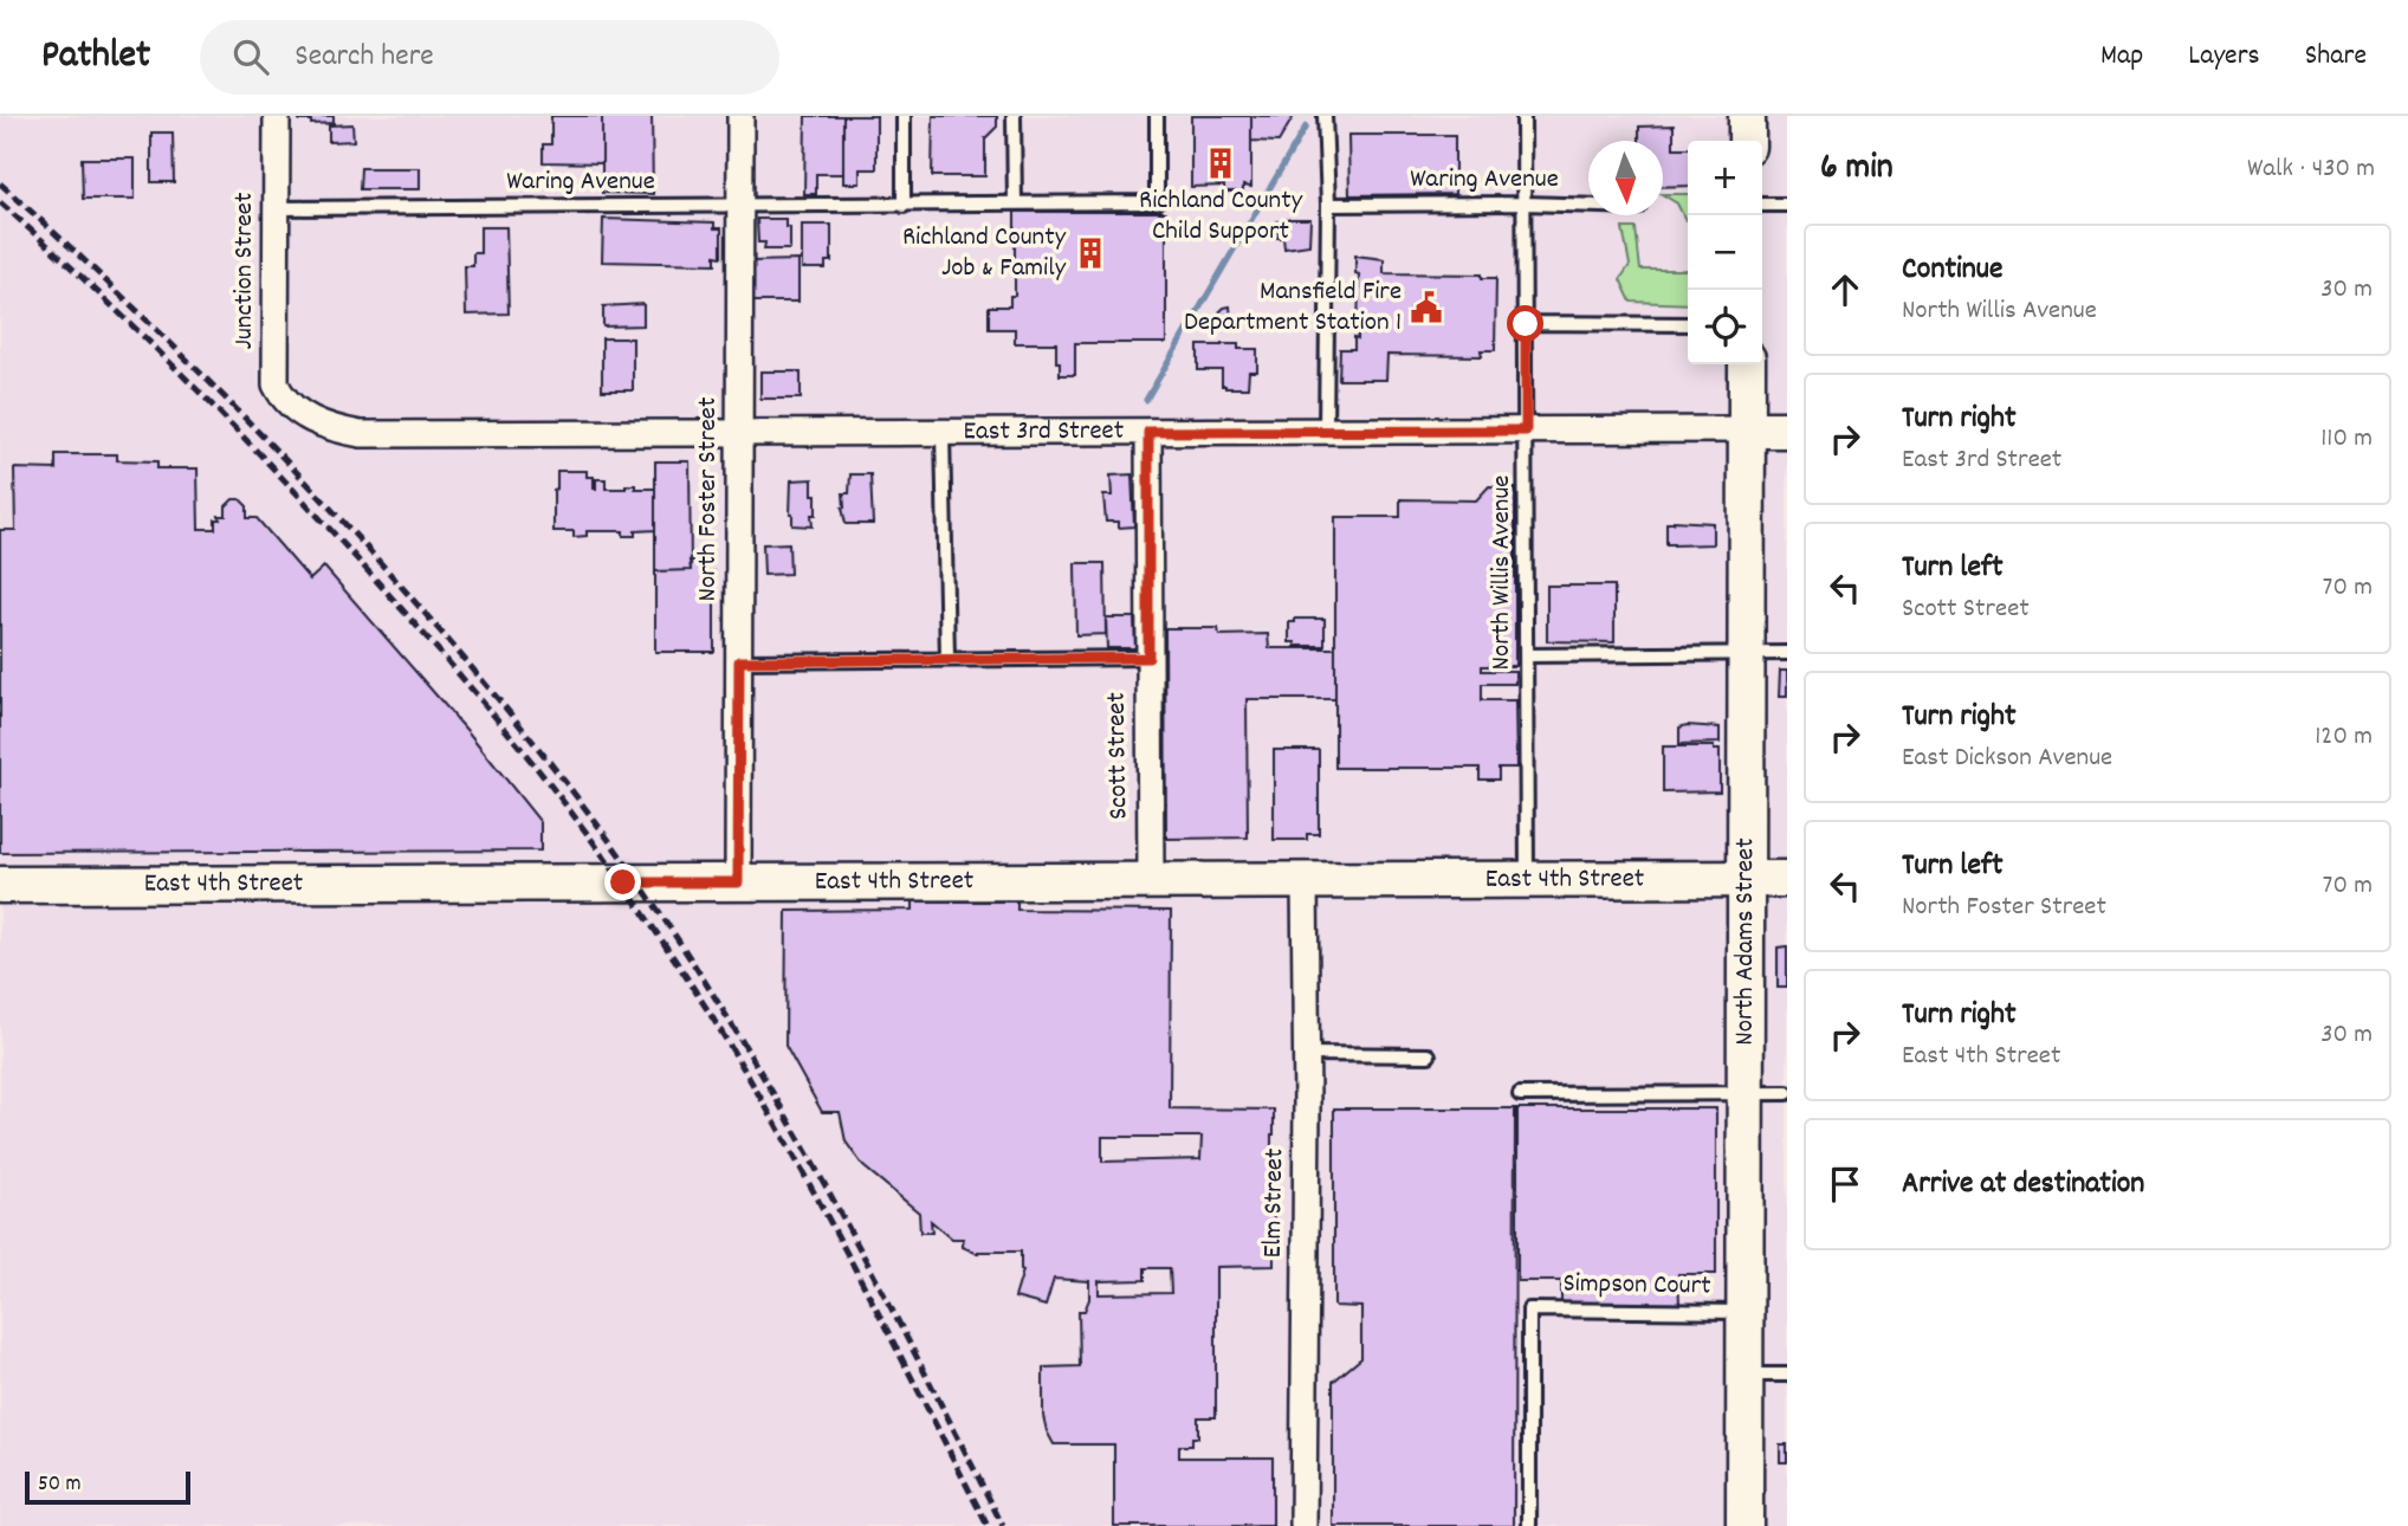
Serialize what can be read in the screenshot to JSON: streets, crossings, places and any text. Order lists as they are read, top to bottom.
{
  "streets": {
    "main road": ["East 3rd Street", "East 4th Street", "North Adams Street"],
    "street": [
      "Junction Street",
      "North Foster Street",
      "Scott Street",
      "Elm Street"
    ],
    "lane": ["Waring Avenue", "North Willis Avenue", "Simpson Court"]
  },
  "crossings": [
    ["Waring Avenue", "Junction Street"],
    ["Waring Avenue", "North Foster Street"],
    ["Waring Avenue", "North Willis Avenue"],
    ["Junction Street", "East 3rd Street"],
    ["East 3rd Street", "North Foster Street"],
    ["East 3rd Street", "North Willis Avenue"],
    ["East 3rd Street", "Scott Street"],
    ["East 3rd Street", "North Adams Street"],
    ["North Foster Street", "East 4th Street"],
    ["North Willis Avenue", "East 4th Street"],
    ["Scott Street", "East 4th Street"],
    ["East 4th Street", "North Adams Street"],
    ["East 4th Street", "Elm Street"],
    ["North Adams Street", "Simpson Court"]
  ],
  "places": {
    "building": ["Richland County Child Support", "Richland County Job & Family"],
    "public building": ["Mansfield Fire Department Station 1"]
  },
  "scale_bar": "50 m",
  "north": "bottom",
  "page": {
    "header": "Pathlet",
    "search": "Search here",
    "nav": ["Map", "Layers", "Share"],
    "heading": ["6 min", "Walk · 430 m"],
    "map_buttons": ["+", "−"],
    "list": [
      ["Continue", "North Willis Avenue", "30 m"],
      ["Turn right", "East 3rd Street", "110 m"],
      ["Turn left", "Scott Street", "70 m"],
      ["Turn right", "East Dickson Avenue", "120 m"],
      ["Turn left", "North Foster Street", "70 m"],
      ["Turn right", "East 4th Street", "30 m"],
      "Arrive at destination"
    ],
    "scale": "50 m"
  }
}
